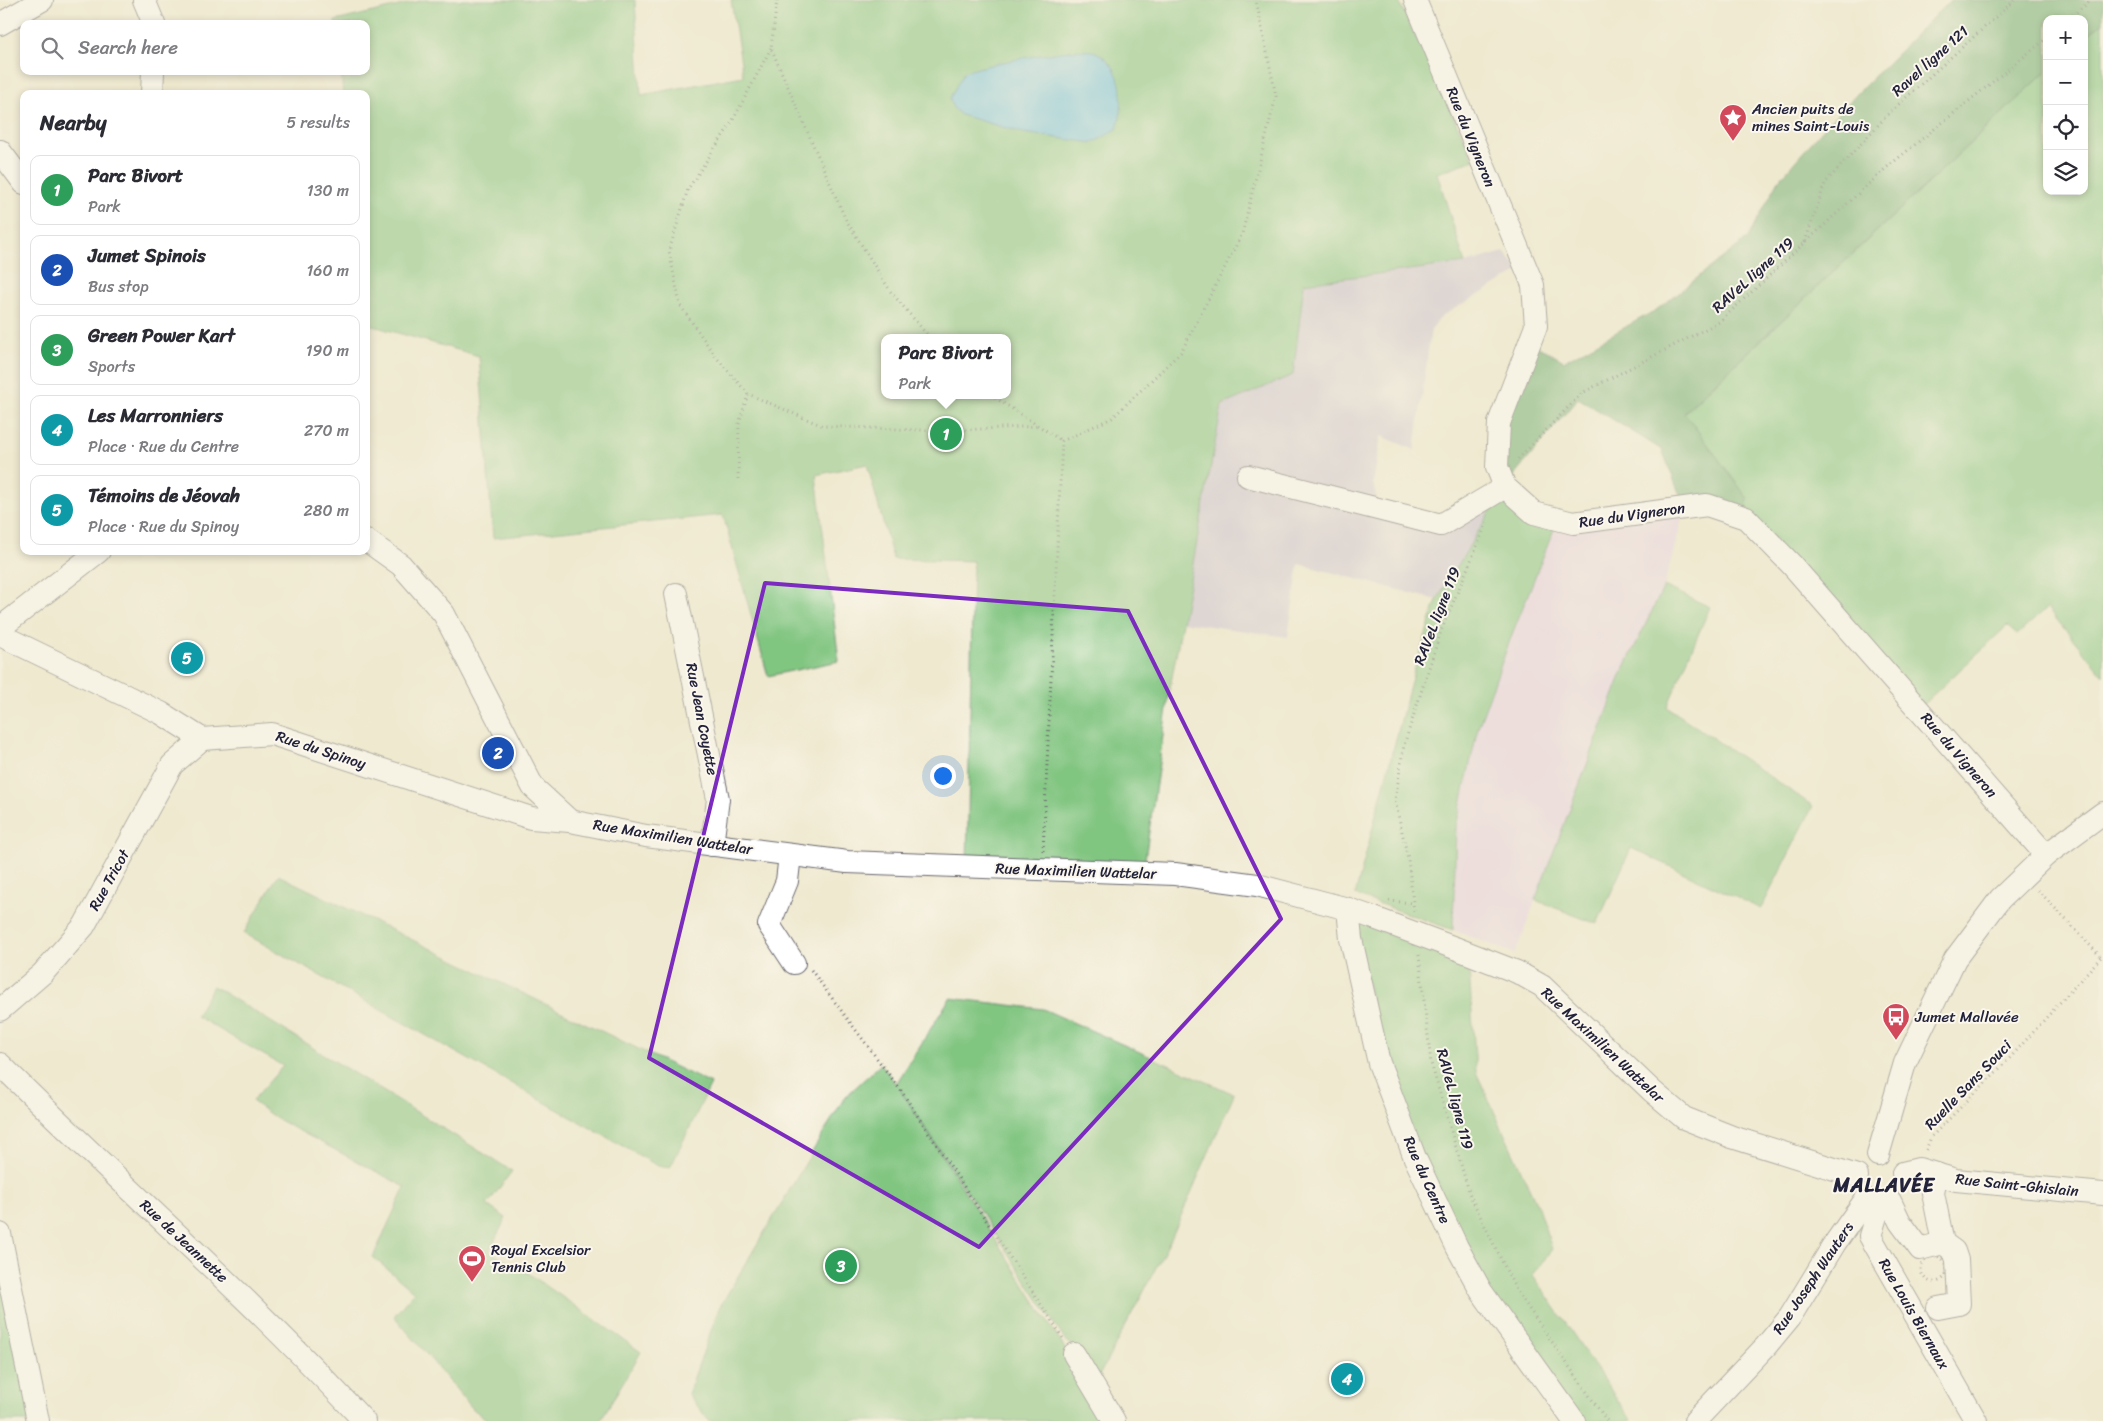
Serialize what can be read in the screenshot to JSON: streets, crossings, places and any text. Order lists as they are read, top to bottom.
{
  "streets": {
    "street": [
      "Rue du Vigneron",
      "Rue Jean Coyette",
      "Rue du Spinoy",
      "Rue Maximilien Wattelar",
      "Rue Tricot",
      "Rue du Centre",
      "Rue Saint-Ghislain",
      "Rue de Jeannette",
      "Rue Joseph Wauters",
      "Rue Louis Biernaux"
    ],
    "path": ["Ravel ligne 121", "RAVeL ligne 119", "Ruelle Sans Souci"]
  },
  "crossings": [
    ["Ravel ligne 121", "RAVeL ligne 119"],
    ["Rue du Vigneron", "RAVeL ligne 119"],
    ["Rue Jean Coyette", "Rue Maximilien Wattelar"],
    ["Rue du Spinoy", "Rue Maximilien Wattelar"],
    ["Rue du Spinoy", "Rue Tricot"],
    ["Rue Maximilien Wattelar", "Rue du Centre"],
    ["Ruelle Sans Souci", "Rue Saint-Ghislain"],
    ["Ruelle Sans Souci", "Rue Joseph Wauters"],
    ["Rue Saint-Ghislain", "Rue Joseph Wauters"],
    ["Rue Joseph Wauters", "Rue Louis Biernaux"]
  ],
  "districts": ["MALLAVÉE"],
  "places": {
    "place": ["Ancien puits de mines Saint-Louis"],
    "bus stop": ["Jumet Mallavée"],
    "sports": ["Royal Excelsior Tennis Club"]
  },
  "page": {
    "map_buttons": ["+", "−"],
    "search": "Search here",
    "heading": ["Nearby", "5 results"],
    "list": [
      {
        "mark": "1",
        "name": "Parc Bivort",
        "note": "Park",
        "value": "130 m"
      },
      {
        "mark": "2",
        "name": "Jumet Spinois",
        "note": "Bus stop",
        "value": "160 m"
      },
      {
        "mark": "3",
        "name": "Green Power Kart",
        "note": "Sports",
        "value": "190 m"
      },
      {
        "mark": "4",
        "name": "Les Marronniers",
        "note": "Place · Rue du Centre",
        "value": "270 m"
      },
      {
        "mark": "5",
        "name": "Témoins de Jéovah",
        "note": "Place · Rue du Spinoy",
        "value": "280 m"
      }
    ],
    "popup": ["Parc Bivort", "Park"],
    "pins": [
      "1",
      "5",
      "2",
      "3",
      "4"
    ]
  }
}
